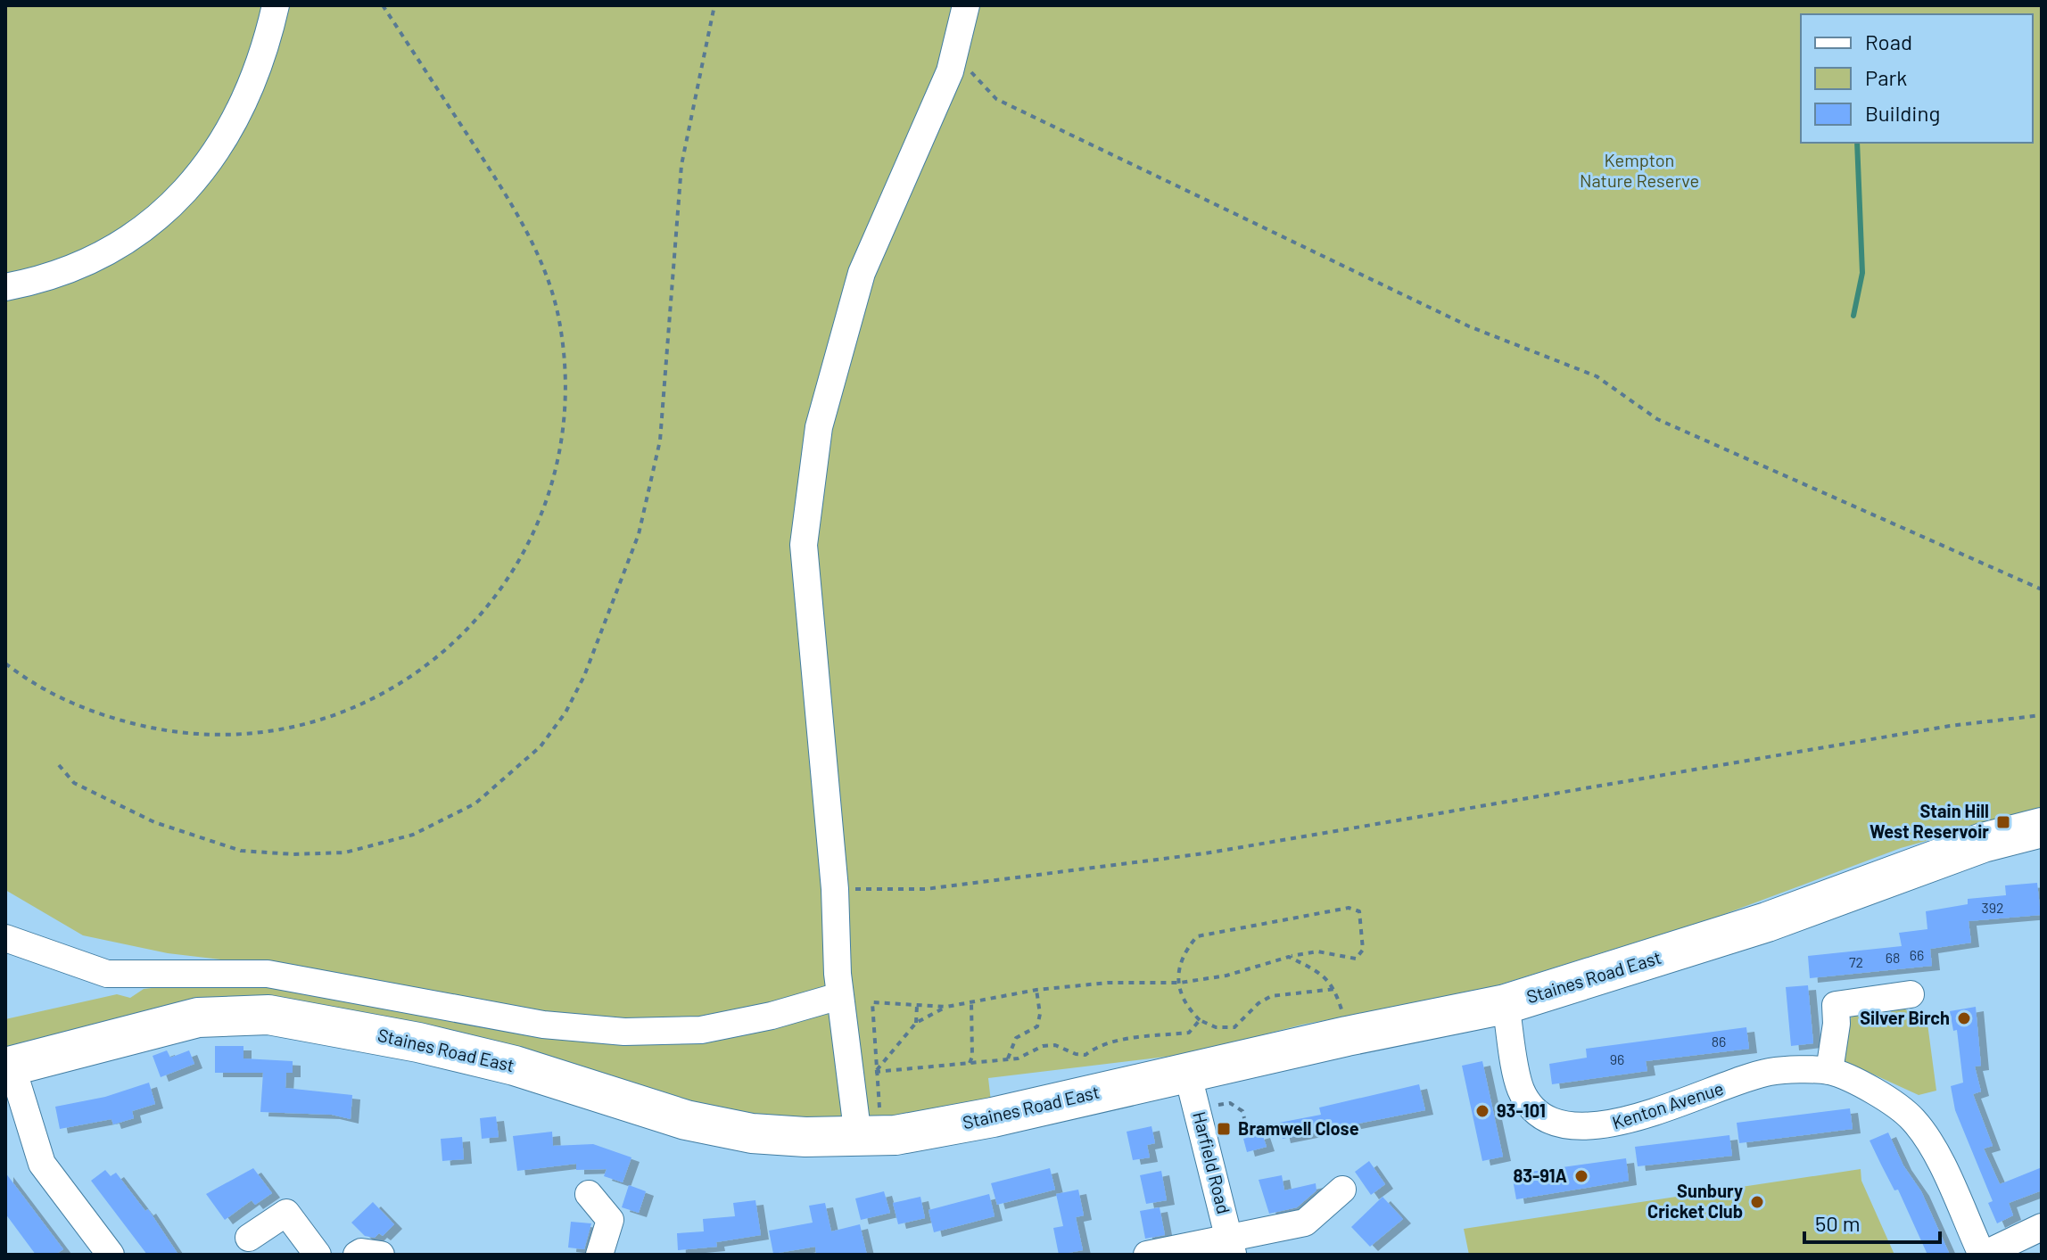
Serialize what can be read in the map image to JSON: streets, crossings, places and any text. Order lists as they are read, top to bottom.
{
  "streets": {
    "highway": ["Staines Road East"],
    "street": ["Kenton Avenue", "Harfield Road"]
  },
  "crossings": [
    ["Staines Road East", "Kenton Avenue"],
    ["Staines Road East", "Harfield Road"]
  ],
  "parks": ["Kempton Nature Reserve"],
  "places": {
    "transit": ["Stain Hill West Reservoir", "Bramwell Close"],
    "other": [
      "Silver Birch",
      "93-101",
      "83-91A",
      "Sunbury Cricket Club"
    ]
  },
  "house_numbers": [
    "392",
    "66",
    "68",
    "72",
    "86",
    "96"
  ],
  "legend": ["Road", "Park", "Building"],
  "scale_bar": "50 m"
}
